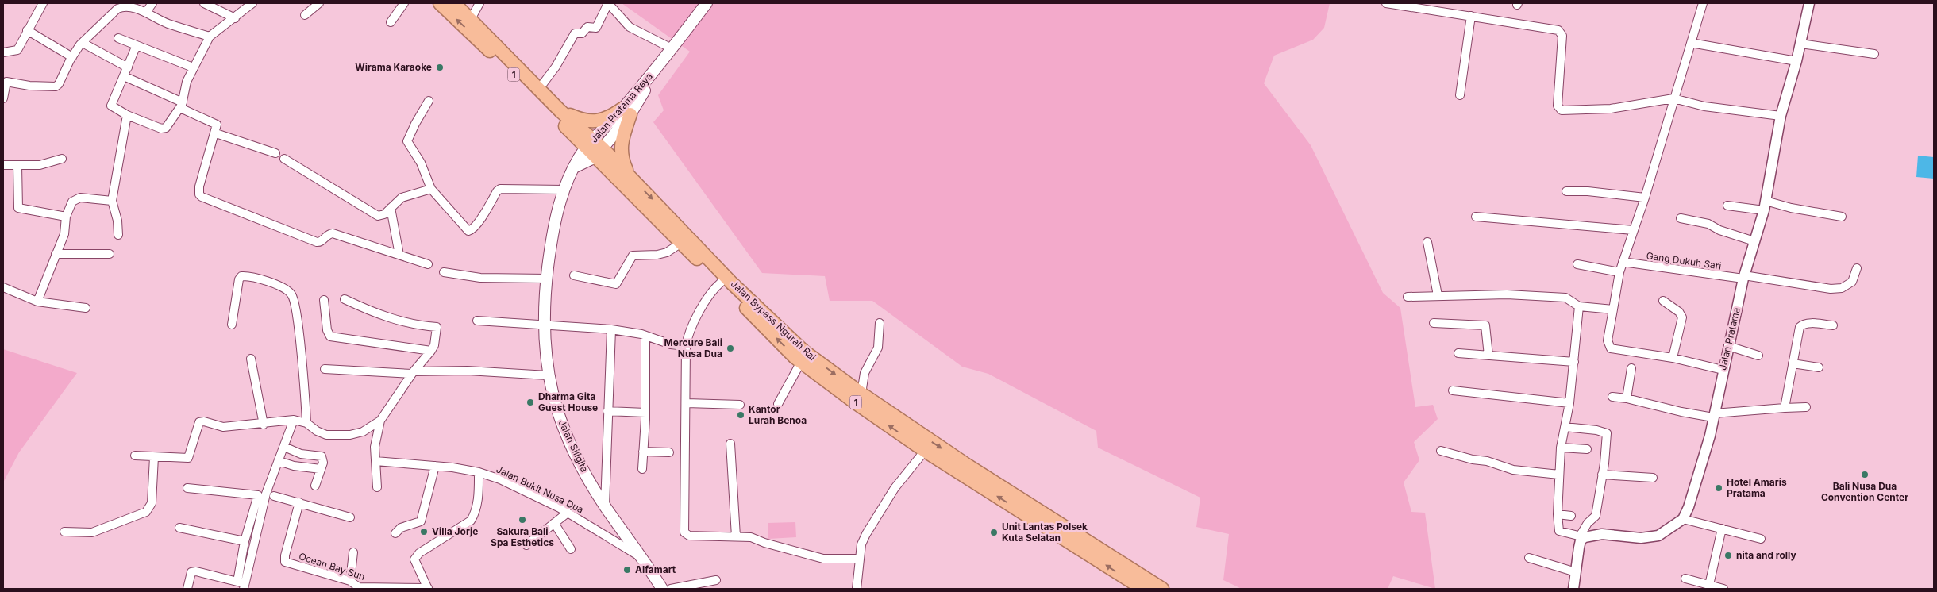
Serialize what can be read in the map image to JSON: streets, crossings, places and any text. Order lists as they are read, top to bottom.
{
  "streets": {
    "highway": ["1", "Jalan Bypass Ngurah Rai"],
    "main road": ["Jalan Pratama Raya", "Jalan Siligita"],
    "street": [
      "Gang Dukuh Sari",
      "Jalan Pratama",
      "Jalan Bukit Nusa Dua",
      "Ocean Bay Sun"
    ]
  },
  "crossings": [
    ["Jalan Pratama Raya", "Jalan Bypass Ngurah Rai"],
    ["Jalan Pratama Raya", "Jalan Siligita"],
    ["Gang Dukuh Sari", "Jalan Pratama"],
    ["Jalan Bypass Ngurah Rai", "Jalan Siligita"],
    ["Jalan Siligita", "Jalan Bukit Nusa Dua"]
  ],
  "places": [
    "Wirama Karaoke",
    "Mercure Bali Nusa Dua",
    "Dharma Gita Guest House",
    "Kantor Lurah Benoa",
    "Bali Nusa Dua Convention Center",
    "Hotel Amaris Pratama",
    "Sakura Bali Spa Esthetics",
    "Villa Jorje",
    "Unit Lantas Polsek Kuta Selatan",
    "nita and rolly",
    "Alfamart"
  ]
}
